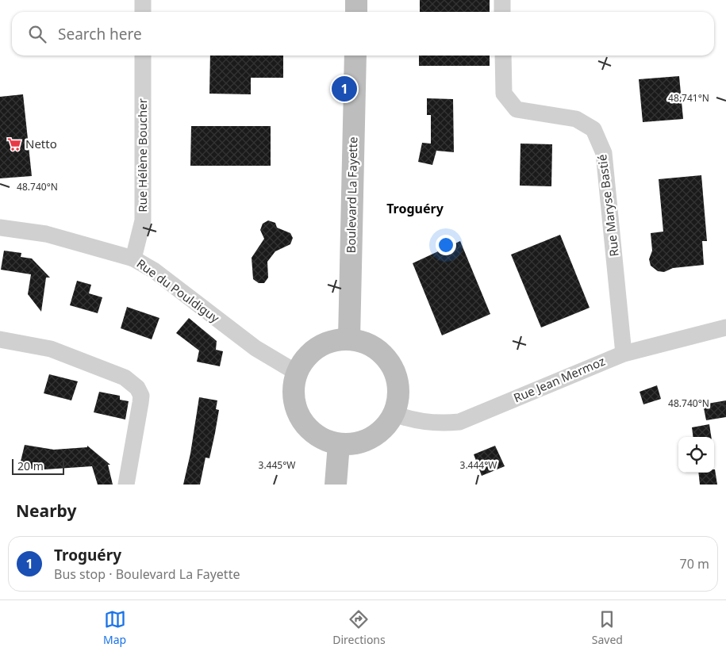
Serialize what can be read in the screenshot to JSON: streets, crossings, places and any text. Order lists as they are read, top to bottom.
{
  "streets": {
    "main road": ["Boulevard La Fayette"],
    "street": [
      "Rue Hélène Boucher",
      "Rue Maryse Bastié",
      "Rue du Pouldiguy",
      "Rue Jean Mermoz"
    ]
  },
  "crossings": [
    ["Rue Hélène Boucher", "Rue du Pouldiguy"],
    ["Boulevard La Fayette", "Rue du Pouldiguy"],
    ["Boulevard La Fayette", "Rue Jean Mermoz"],
    ["Rue Maryse Bastié", "Rue Jean Mermoz"],
    ["Rue du Pouldiguy", "Rue Jean Mermoz"]
  ],
  "districts": ["Troguéry"],
  "places": {
    "supermarket": ["Netto"]
  },
  "scale_bar": "20 m",
  "page": {
    "search": "Search here",
    "pins": "1",
    "scale": "20 m",
    "heading": "Nearby",
    "list": [
      {
        "mark": "1",
        "name": "Troguéry",
        "note": "Bus stop · Boulevard La Fayette",
        "value": "70 m"
      }
    ],
    "nav": ["Map", "Directions", "Saved"]
  },
  "coordinates": [
    "48.741°N",
    "48.740°N",
    "3.445°W",
    "3.444°W"
  ]
}
